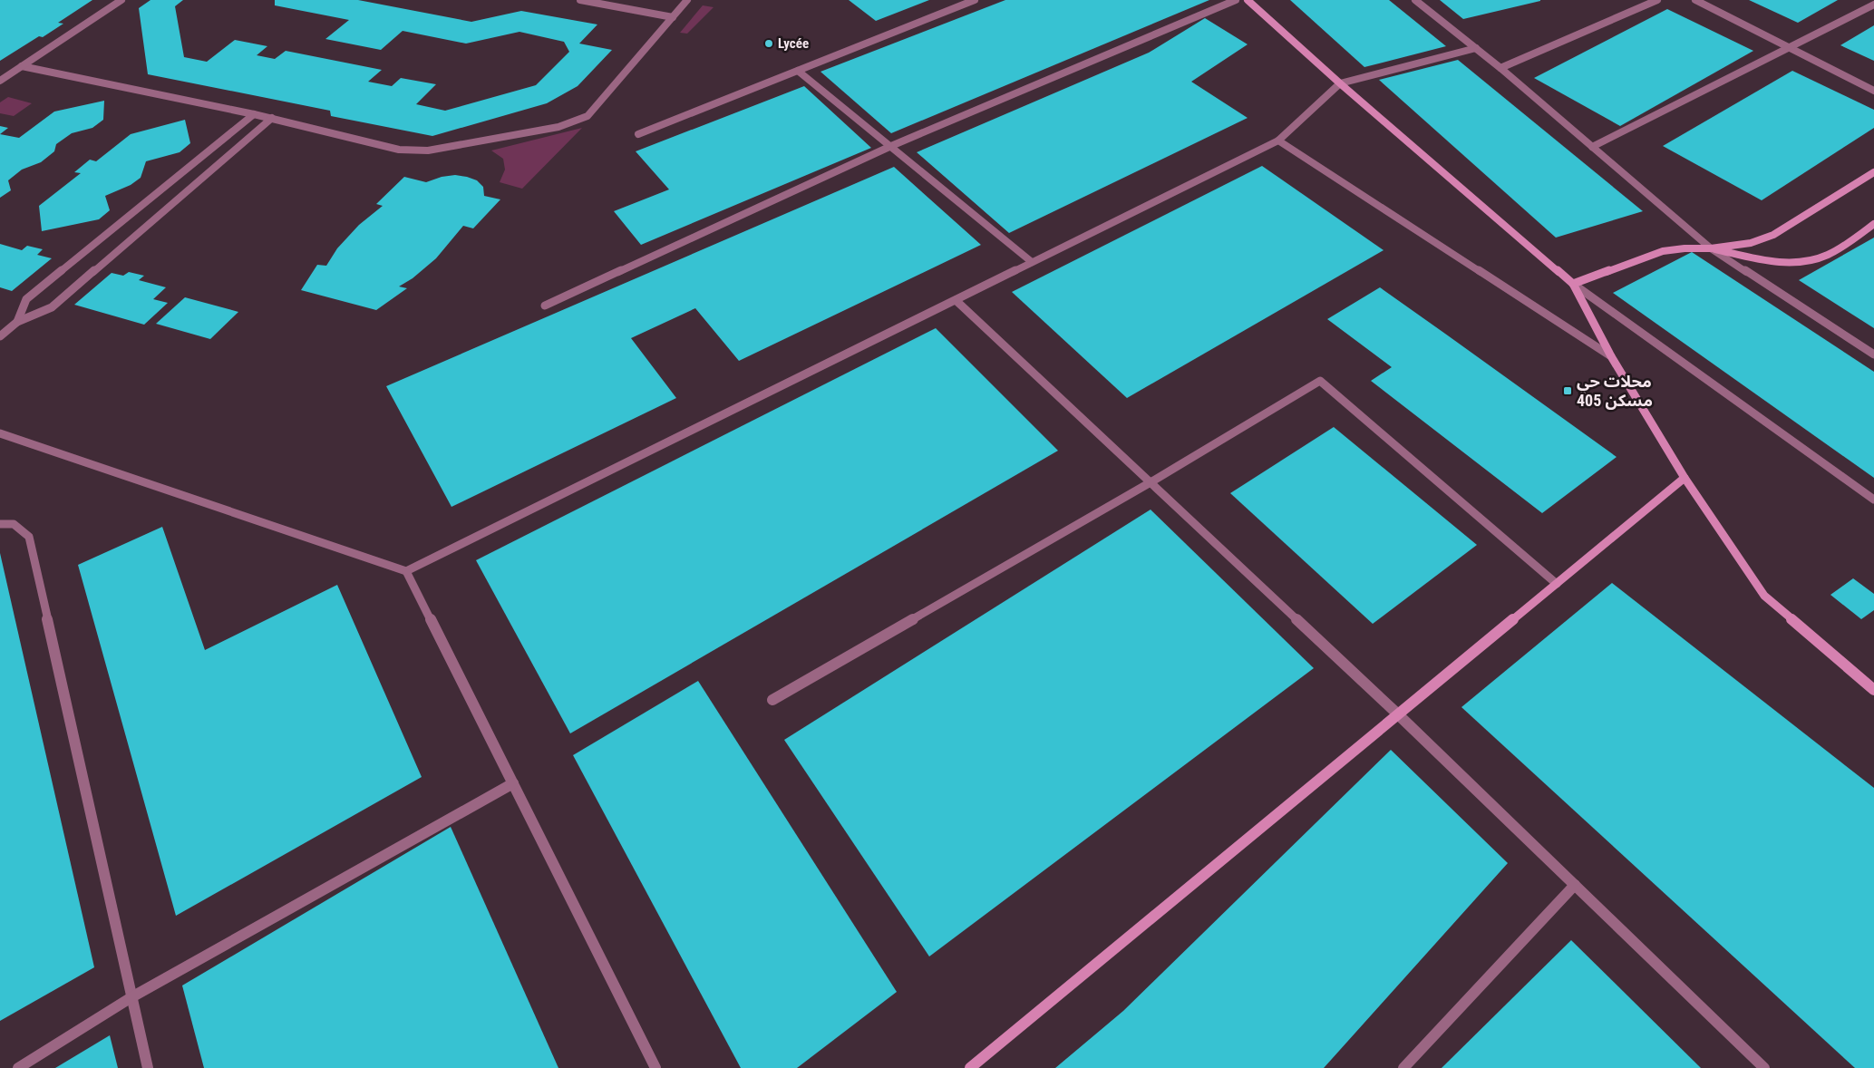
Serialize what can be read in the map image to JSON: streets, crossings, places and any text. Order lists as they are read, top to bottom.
{
  "places": {
    "other": ["Lycée"],
    "transit": ["محلات حي 405 مسكن"]
  }
}
